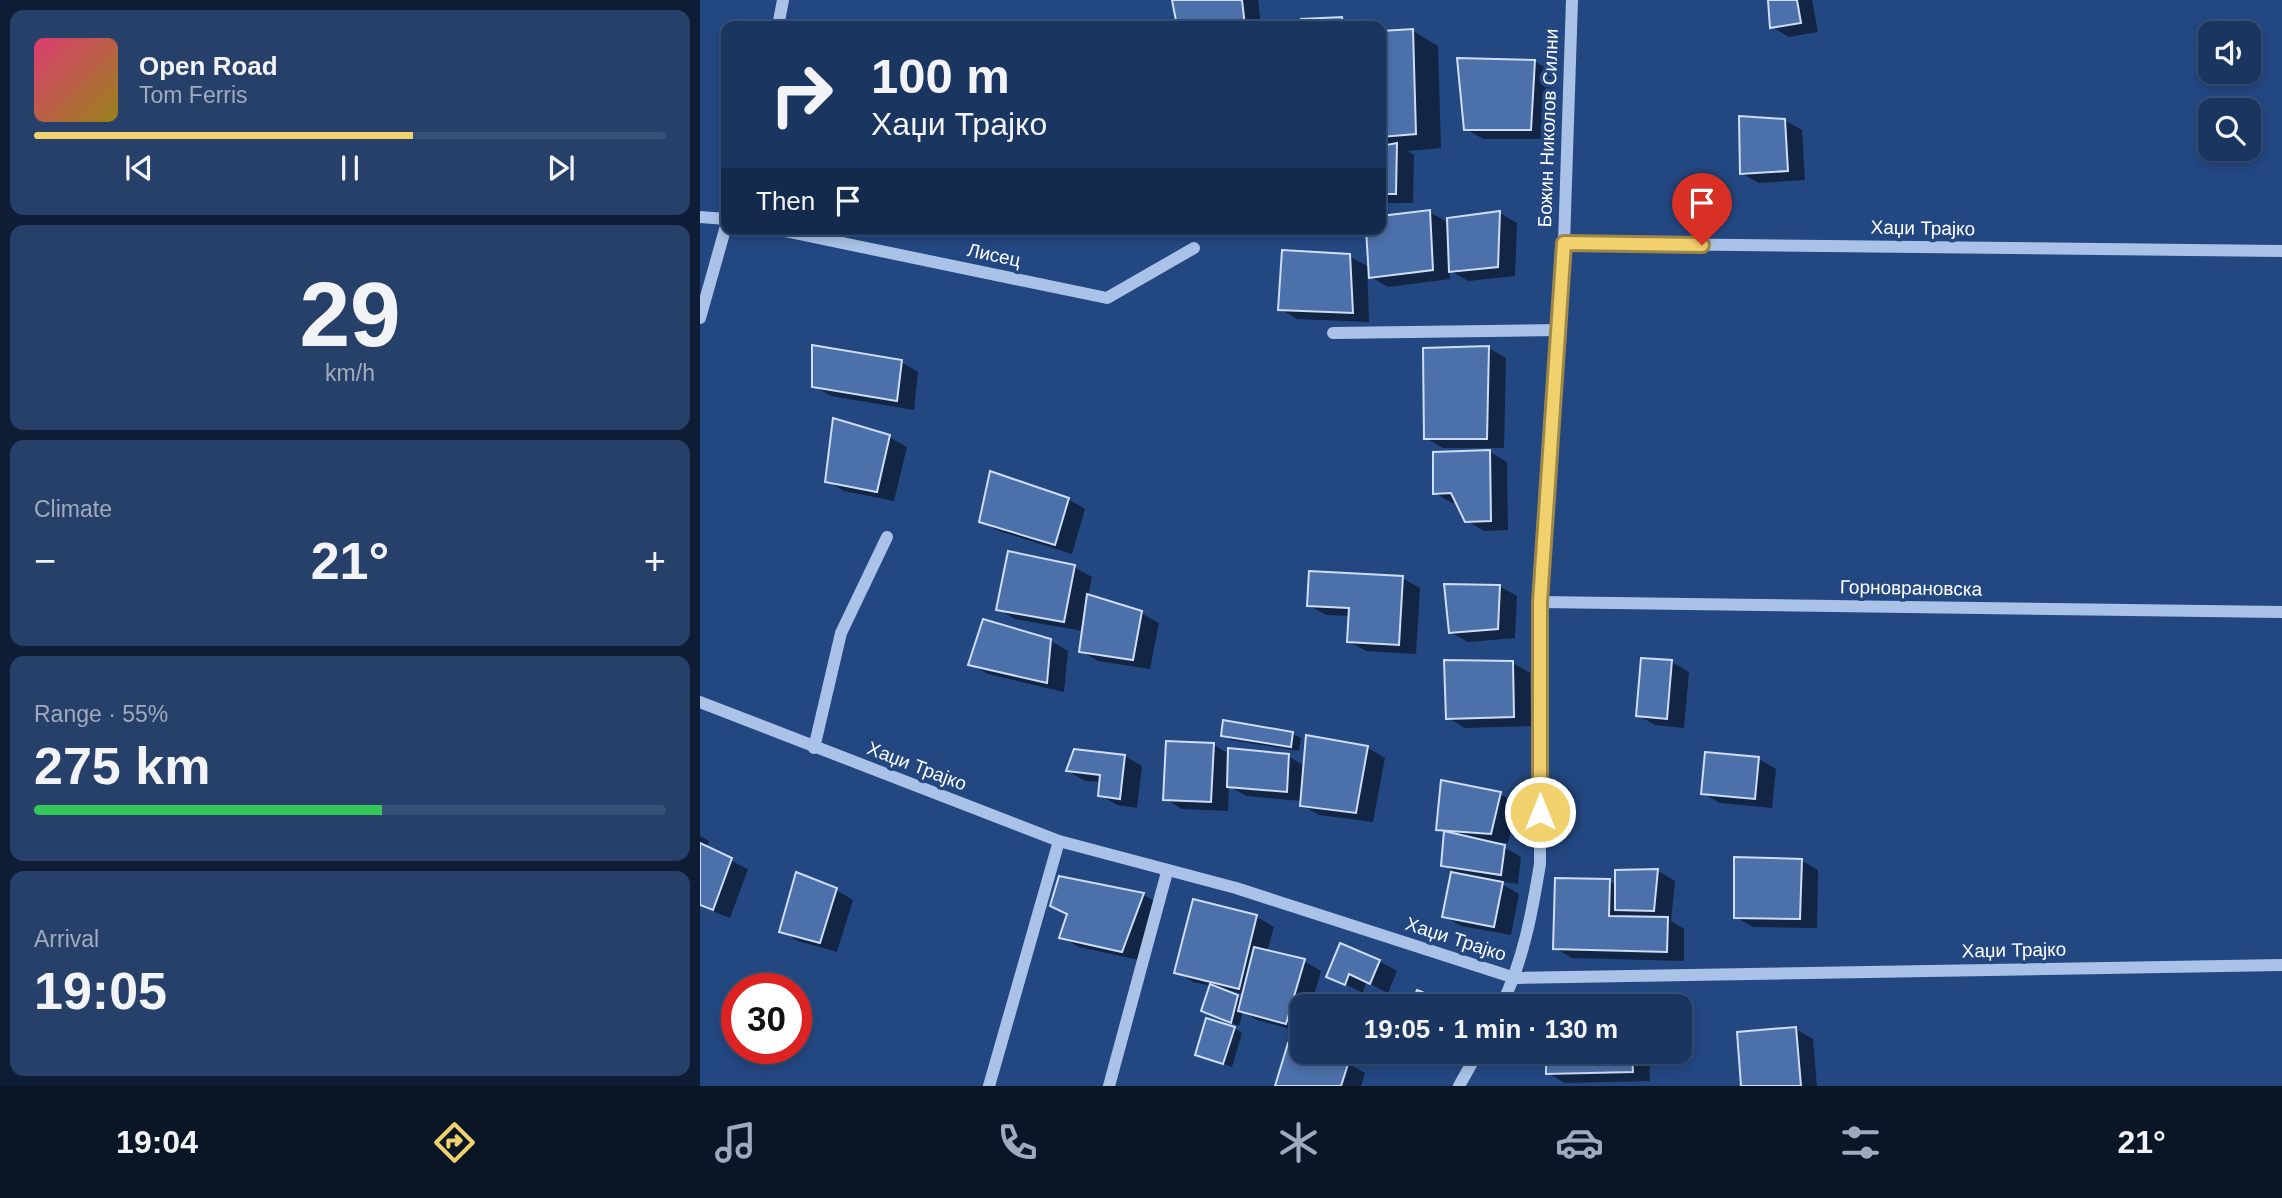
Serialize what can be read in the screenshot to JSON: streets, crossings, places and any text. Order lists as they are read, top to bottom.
{
  "streets": {
    "street": [
      "Божин Николов Силни",
      "Хаџи Трајко",
      "Лисец",
      "Горноврановска"
    ]
  },
  "crossings": [
    ["Божин Николов Силни", "Хаџи Трајко"],
    ["Божин Николов Силни", "Горноврановска"]
  ],
  "page": {
    "turn": ["100 m", "Хаџи Трајко"],
    "song": ["Open Road", "Tom Ferris"],
    "then": "Then",
    "tile": [
      ["29", "km/h"],
      "Climate",
      ["Range · 55%", "275 km"],
      ["Arrival", "19:05"]
    ],
    "heat": ["−", "21°", "+"],
    "limit": "30",
    "trip": "19:05 · 1 min · 130 m",
    "tabs": ["19:04", "21°"]
  }
}
